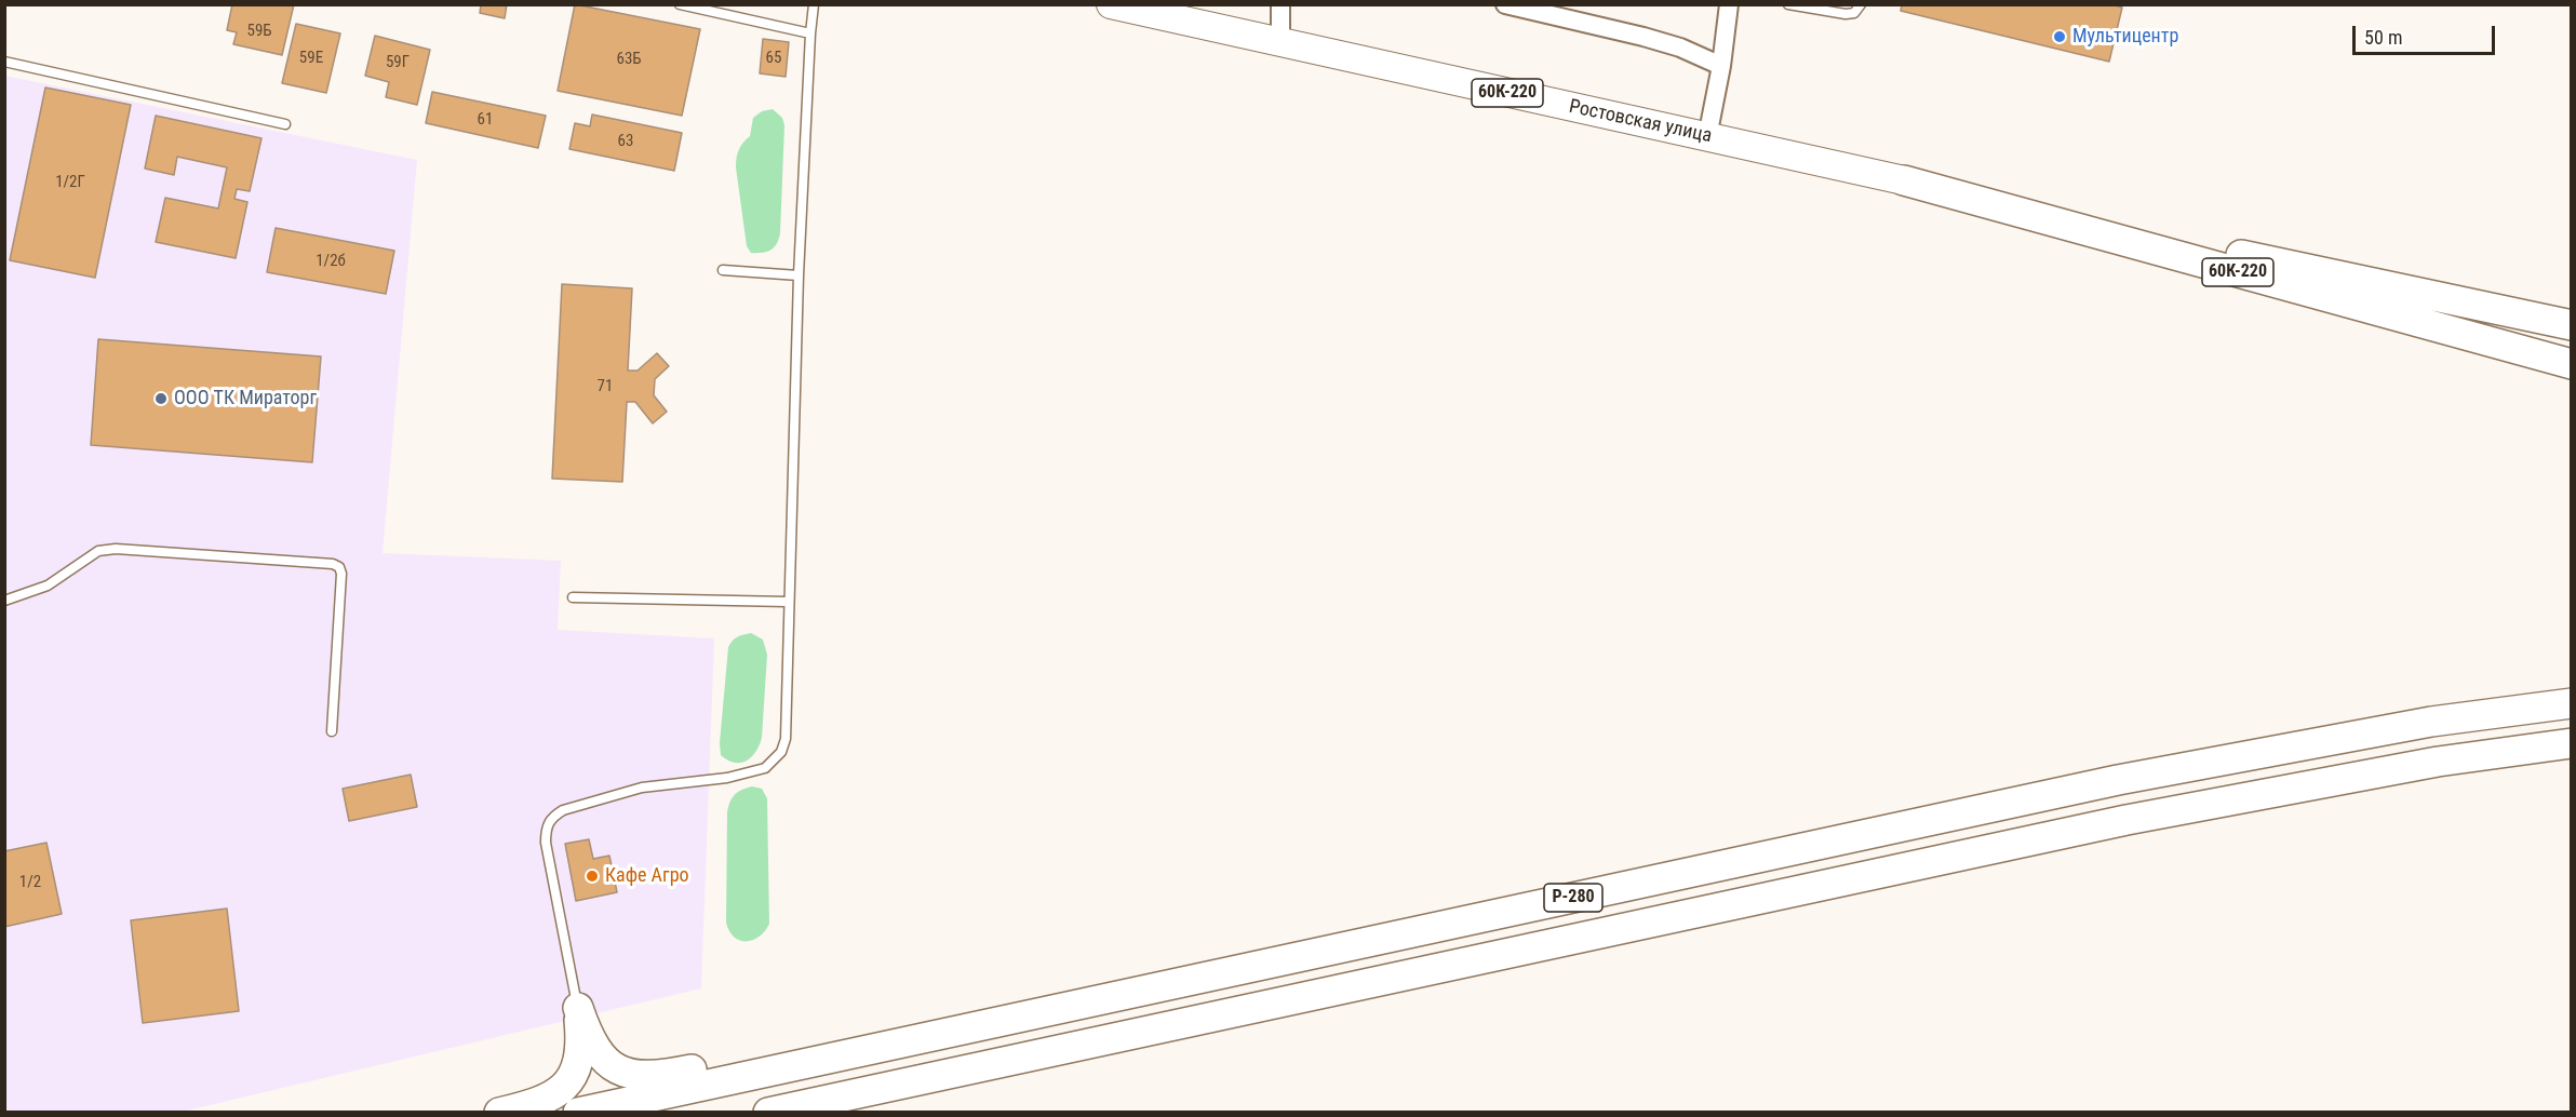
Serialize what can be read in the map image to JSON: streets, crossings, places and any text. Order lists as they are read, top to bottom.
{
  "streets": {
    "highway": ["60К-220", "Р-280"],
    "main road": ["Ростовская улица"]
  },
  "crossings": [
    ["60К-220", "Ростовская улица"]
  ],
  "places": ["Мультицентр", "ООО ТК Мираторг", "Кафе Агро"],
  "house_numbers": [
    "59Б",
    "59Е",
    "65",
    "63Б",
    "59Г",
    "61",
    "63",
    "1/2Г",
    "1/2б",
    "71",
    "1/2"
  ],
  "scale_bar": "50 m"
}
